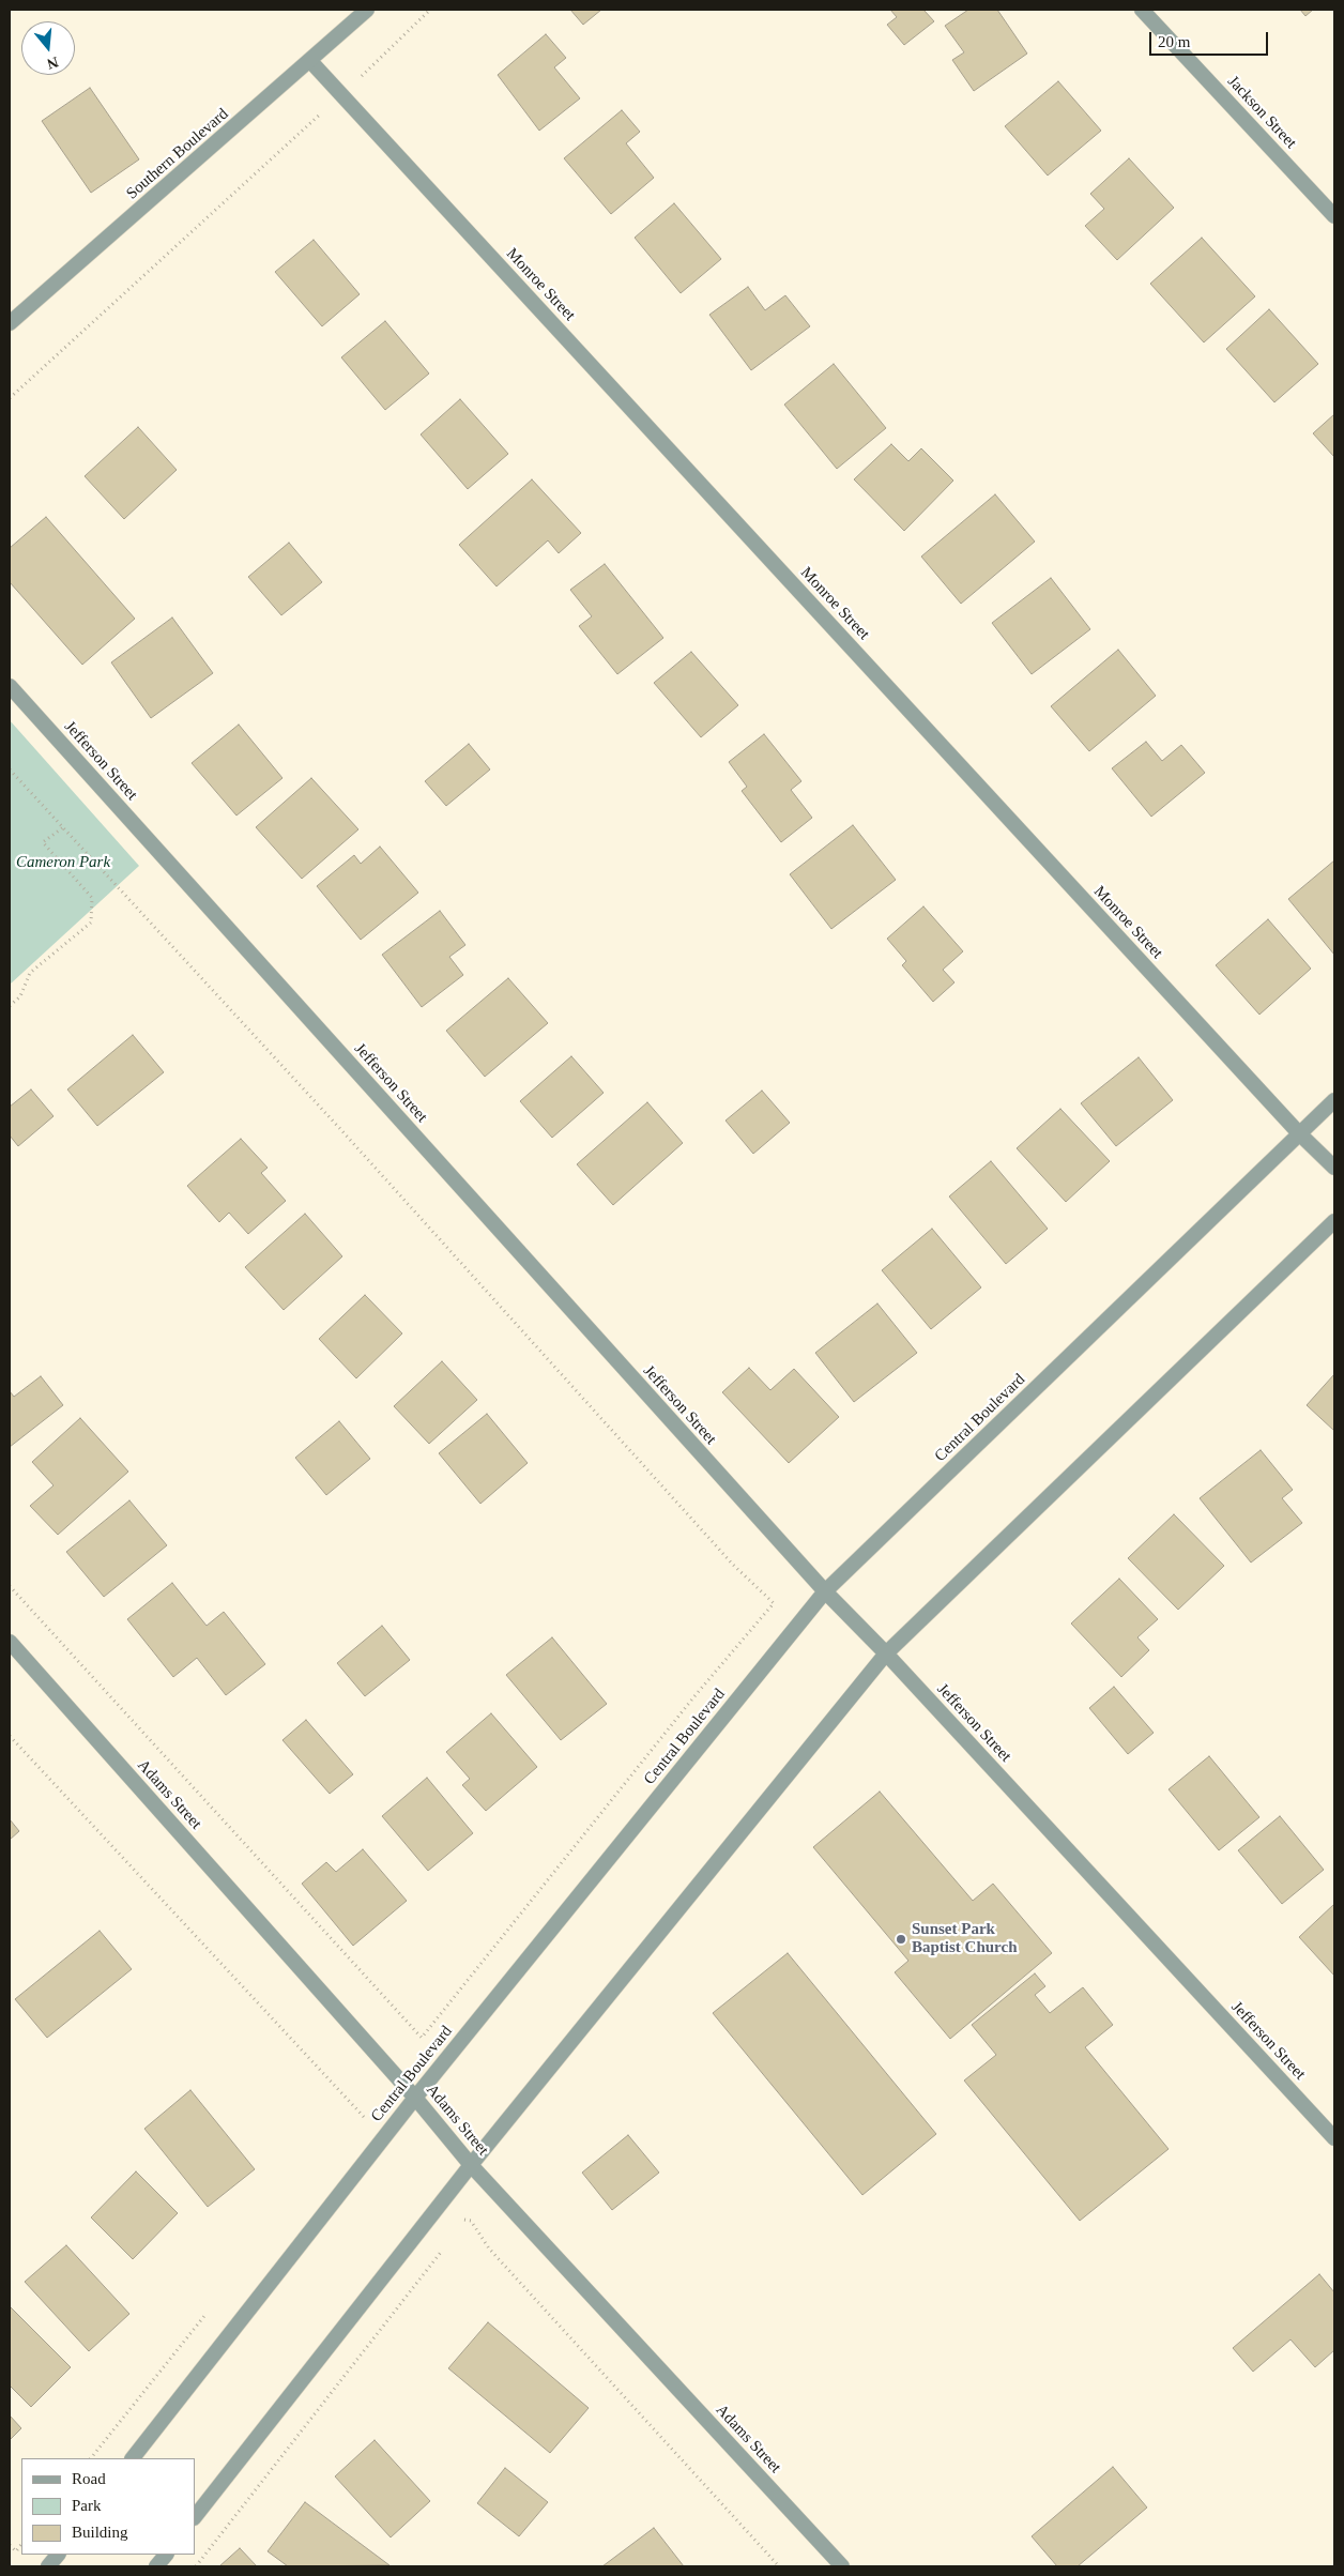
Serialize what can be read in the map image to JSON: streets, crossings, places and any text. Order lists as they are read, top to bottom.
{
  "streets": {
    "street": [
      "Jackson Street",
      "Southern Boulevard",
      "Monroe Street",
      "Jefferson Street",
      "Central Boulevard",
      "Adams Street"
    ]
  },
  "crossings": [
    ["Southern Boulevard", "Monroe Street"],
    ["Monroe Street", "Central Boulevard"],
    ["Jefferson Street", "Central Boulevard"],
    ["Central Boulevard", "Adams Street"]
  ],
  "parks": ["Cameron Park"],
  "places": ["Sunset Park Baptist Church"],
  "legend": ["Road", "Park", "Building"],
  "scale_bar": "20 m",
  "north": "bottom"
}
